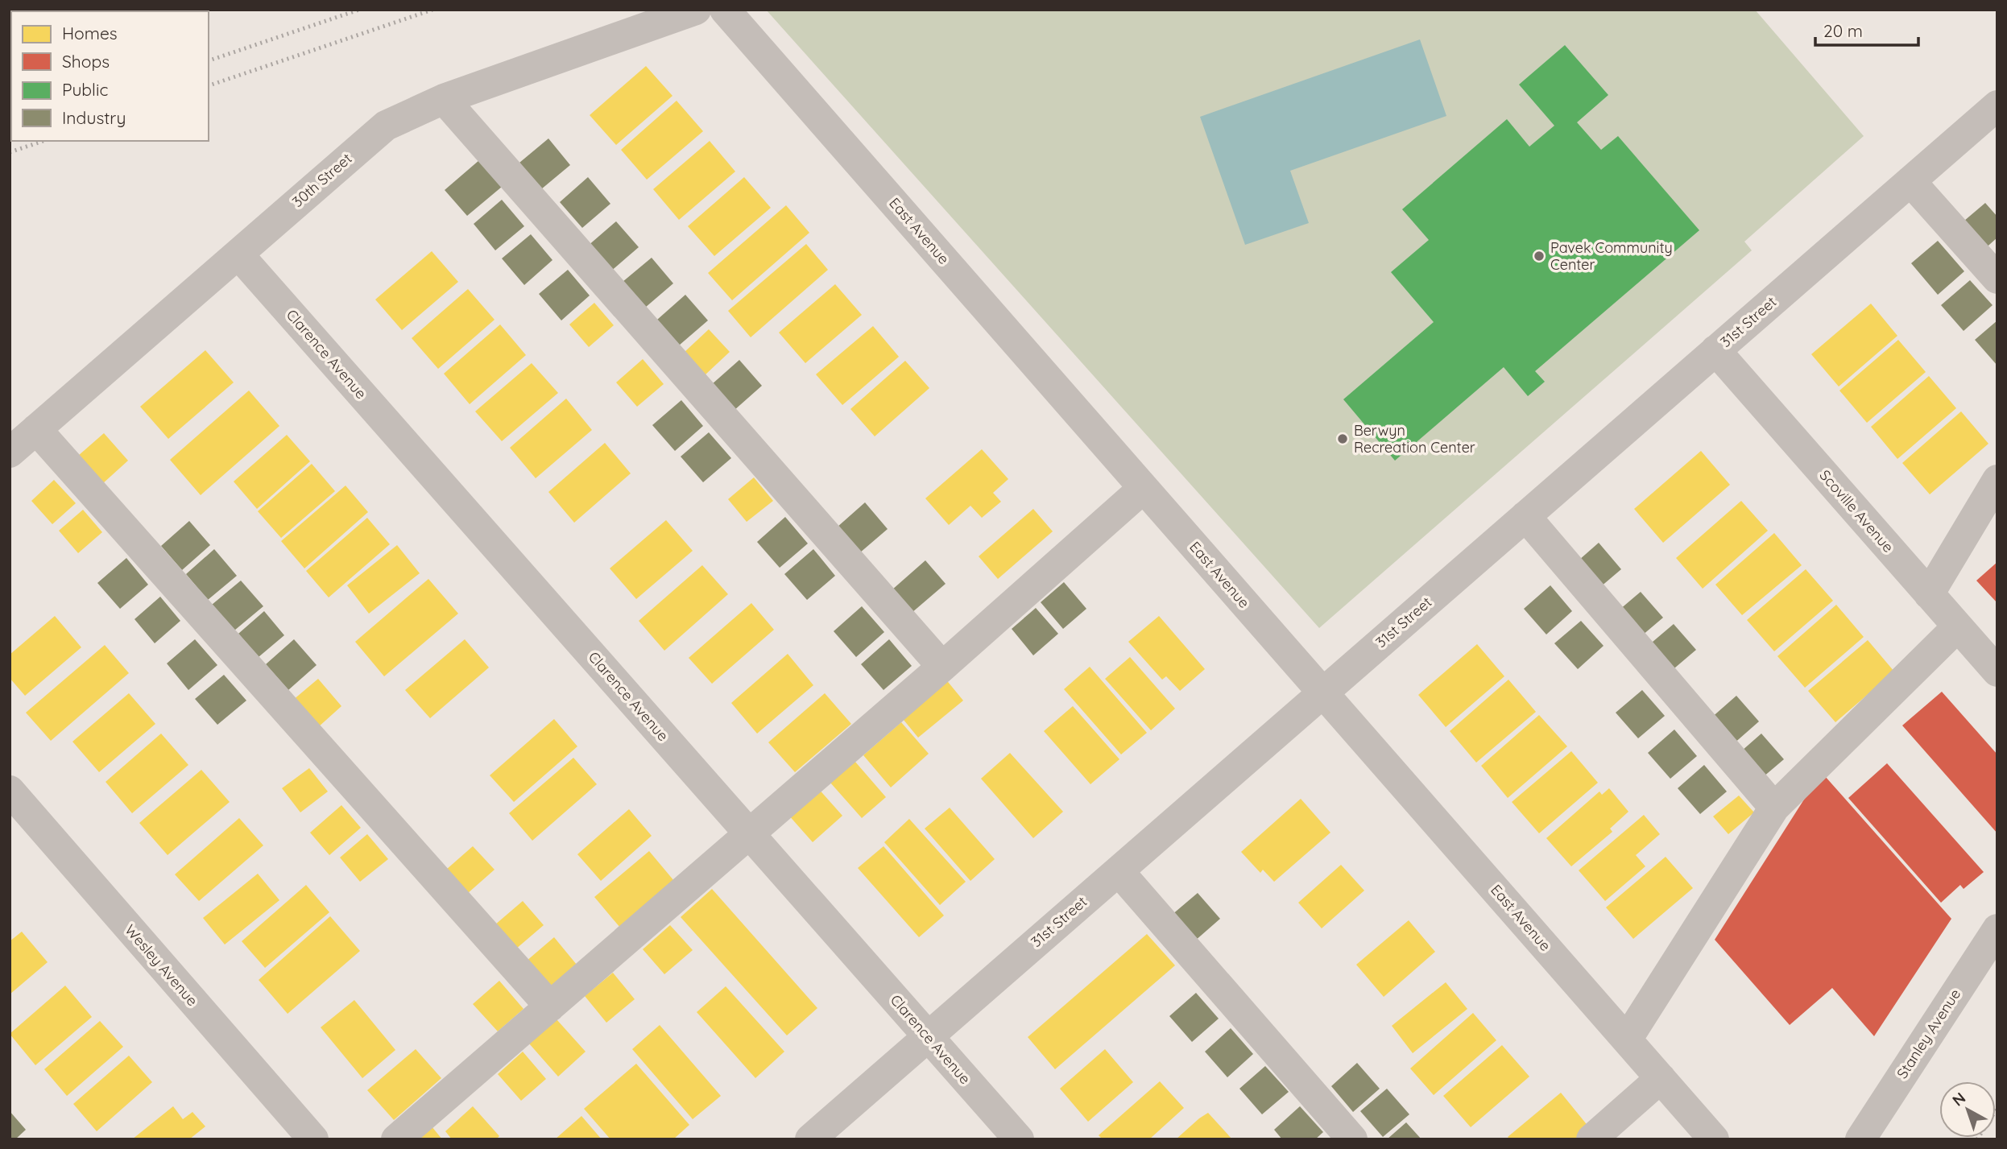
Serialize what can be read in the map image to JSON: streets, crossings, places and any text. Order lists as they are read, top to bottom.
{
  "streets": {
    "street": [
      "30th Street",
      "East Avenue",
      "31st Street",
      "Clarence Avenue",
      "Scoville Avenue",
      "Wesley Avenue",
      "Stanley Avenue"
    ]
  },
  "crossings": [
    ["30th Street", "Clarence Avenue"],
    ["East Avenue", "31st Street"],
    ["31st Street", "Clarence Avenue"],
    ["31st Street", "Scoville Avenue"]
  ],
  "places": ["Pavek Community Center", "Berwyn Recreation Center"],
  "legend": [
    "Homes",
    "Shops",
    "Public",
    "Industry"
  ],
  "scale_bar": "20 m",
  "north": "top left"
}
